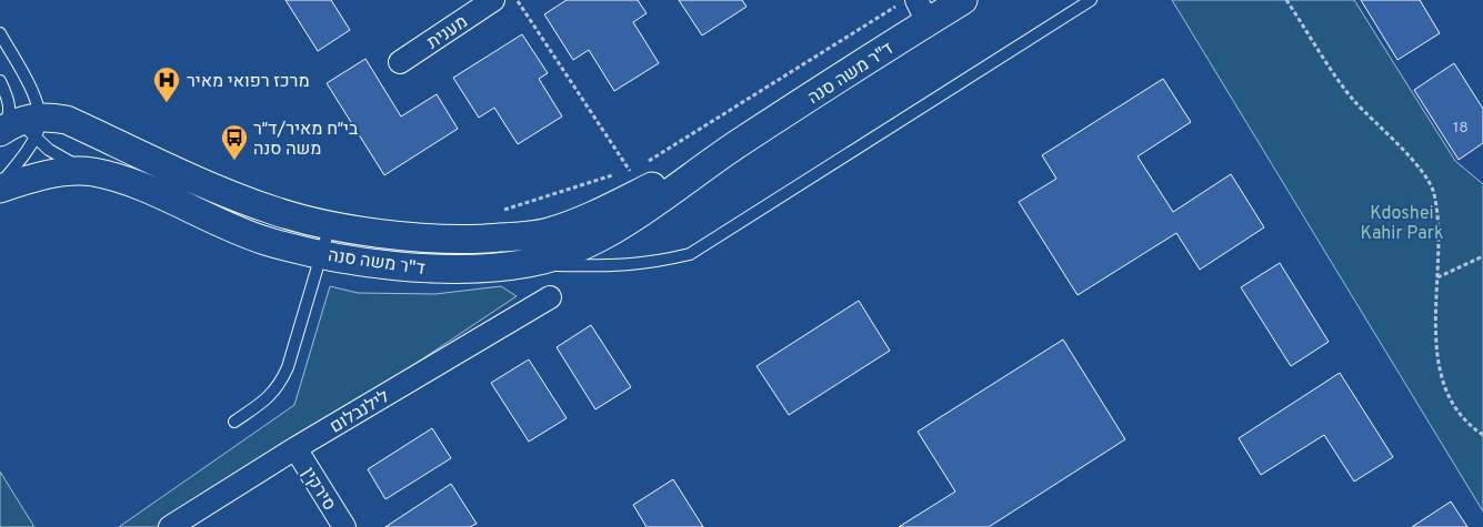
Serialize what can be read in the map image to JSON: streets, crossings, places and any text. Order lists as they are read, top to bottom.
{
  "streets": {
    "street": [
      "מענית",
      "ד\"ר משה סנה",
      "לילנבלום",
      "סירקין"
    ]
  },
  "crossings": [
    ["לילנבלום", "סירקין"]
  ],
  "parks": ["Kdoshei Kahir Park"],
  "places": {
    "hospital": ["מרכז רפואי מאיר"],
    "bus stop": ["בי״ח מאיר/ד״ר משה סנה"]
  },
  "house_numbers": ["18"]
}
